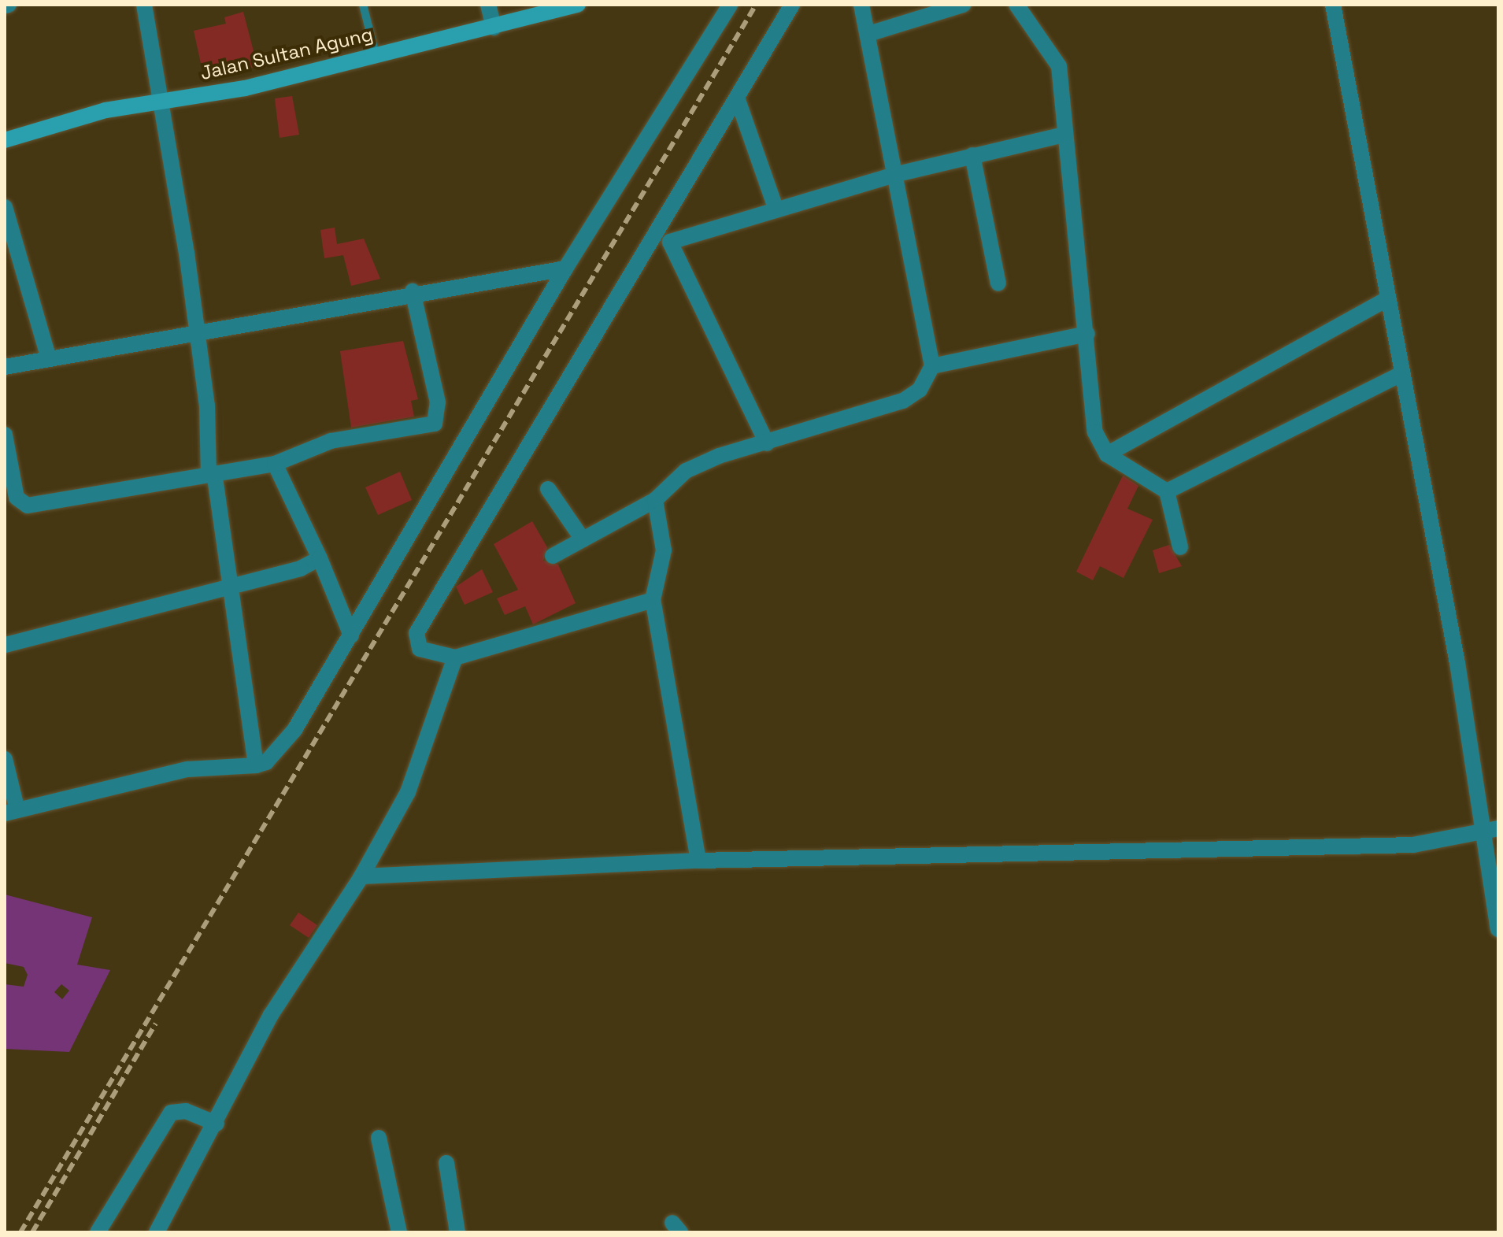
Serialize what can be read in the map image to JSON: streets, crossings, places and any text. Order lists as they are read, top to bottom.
{
  "streets": {
    "street": ["Jalan Sultan Agung"]
  }
}
